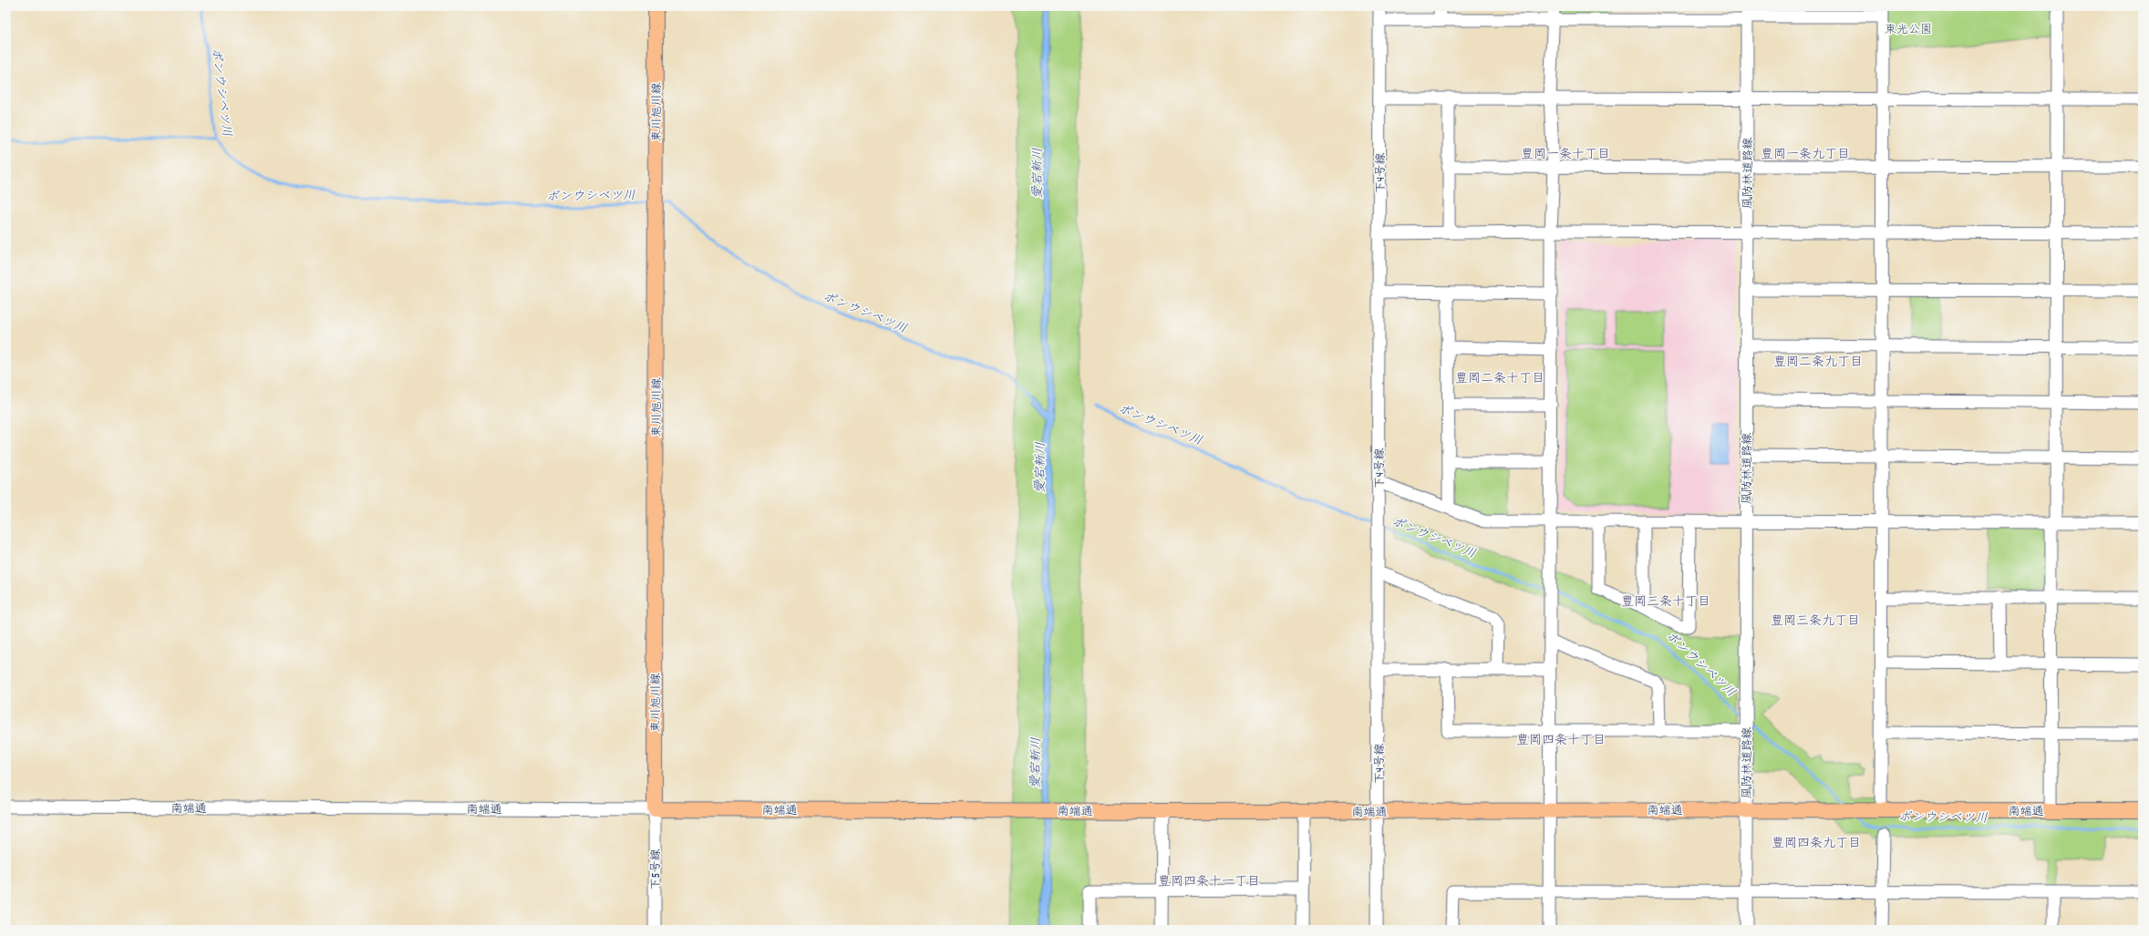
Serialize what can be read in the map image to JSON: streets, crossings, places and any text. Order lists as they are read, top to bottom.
{
  "streets": {
    "main road": ["東川旭川線", "南端通"],
    "street": ["下4号線", "風防林道路線", "下5号線"]
  },
  "crossings": [
    ["東川旭川線", "南端通"],
    ["東川旭川線", "下5号線"],
    ["下4号線", "南端通"],
    ["風防林道路線", "南端通"],
    ["南端通", "下5号線"]
  ],
  "districts": [
    "豊岡一条十丁目",
    "豊岡一条九丁目",
    "豊岡二条九丁目",
    "豊岡二条十丁目",
    "豊岡三条十丁目",
    "豊岡三条九丁目",
    "豊岡四条十丁目",
    "豊岡四条九丁目",
    "豊岡四条十一丁目"
  ],
  "water": ["ポンウシベツ川", "愛宕新川"],
  "parks": ["東光公園"]
}
